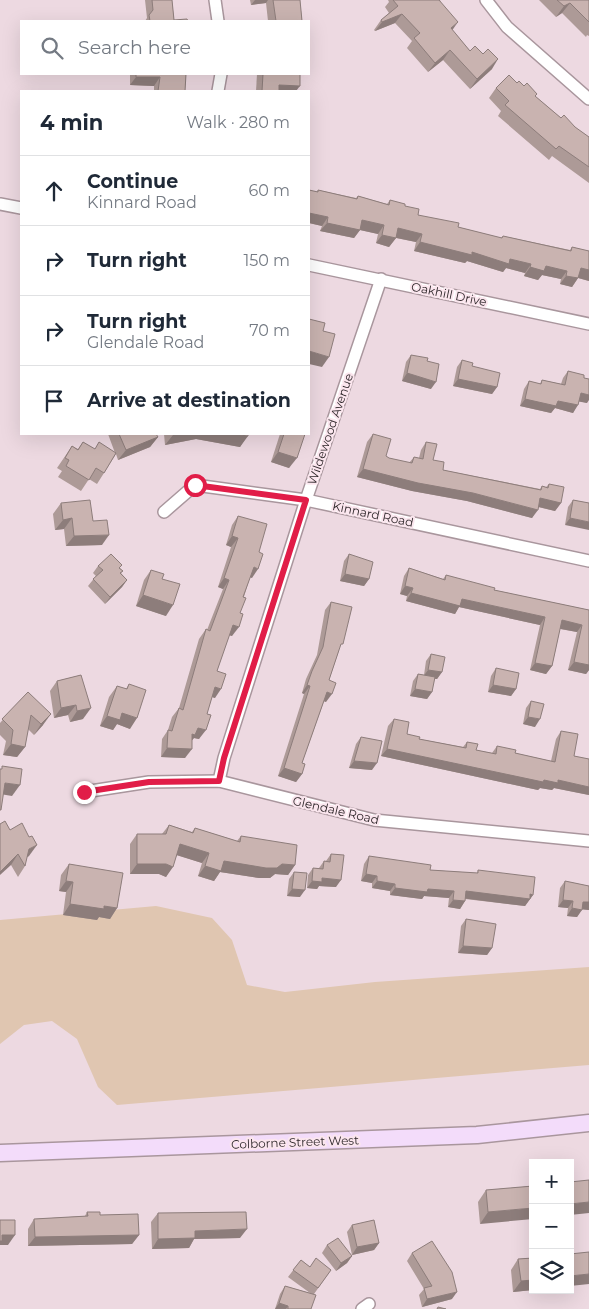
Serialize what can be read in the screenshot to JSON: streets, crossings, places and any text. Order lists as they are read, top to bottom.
{
  "streets": {
    "main road": ["Colborne Street West"],
    "street": [
      "Oakhill Drive",
      "Wildewood Avenue",
      "Kinnard Road",
      "Glendale Road"
    ]
  },
  "crossings": [
    ["Oakhill Drive", "Wildewood Avenue"],
    ["Wildewood Avenue", "Kinnard Road"],
    ["Wildewood Avenue", "Glendale Road"]
  ],
  "page": {
    "search": "Search here",
    "heading": ["4 min", "Walk · 280 m"],
    "list": [
      ["Continue", "Kinnard Road", "60 m"],
      ["Turn right", "150 m"],
      ["Turn right", "Glendale Road", "70 m"],
      "Arrive at destination"
    ],
    "map_buttons": ["+", "−"]
  }
}
